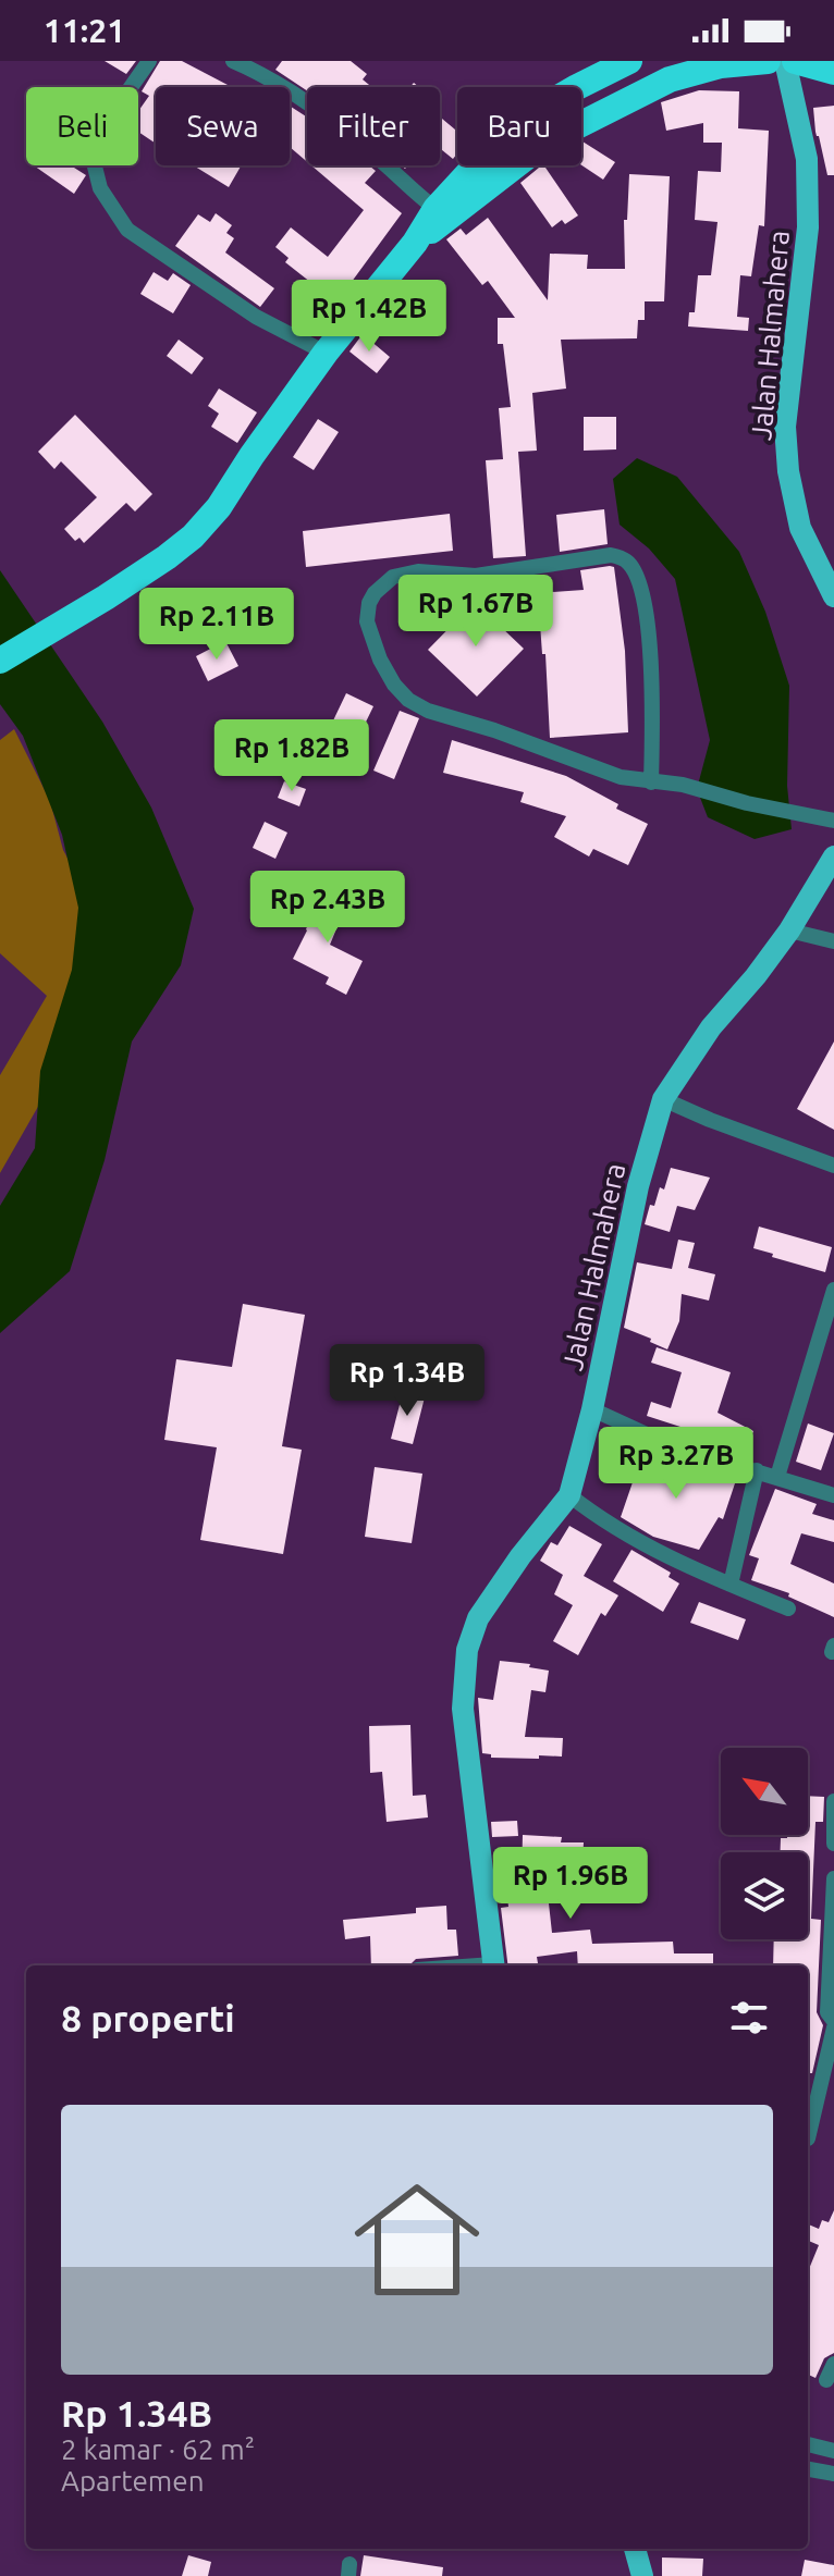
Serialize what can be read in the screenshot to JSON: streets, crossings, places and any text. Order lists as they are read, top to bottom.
{
  "streets": {
    "main road": ["Jalan Halmahera"]
  },
  "north": "top left",
  "page": {
    "status": "11:21",
    "chip": [
      "Beli",
      "Sewa",
      "Filter",
      "Baru"
    ],
    "price": [
      "Rp 1.42B",
      "Rp 1.67B",
      "Rp 2.11B",
      "Rp 1.82B",
      "Rp 2.43B",
      "Rp 1.34B",
      "Rp 3.27B",
      "Rp 1.96B"
    ],
    "heading": "8 properti",
    "list": [
      {
        "name": "Rp 1.34B",
        "note": "2 kamar · 62 m² · Apartemen"
      }
    ]
  }
}
